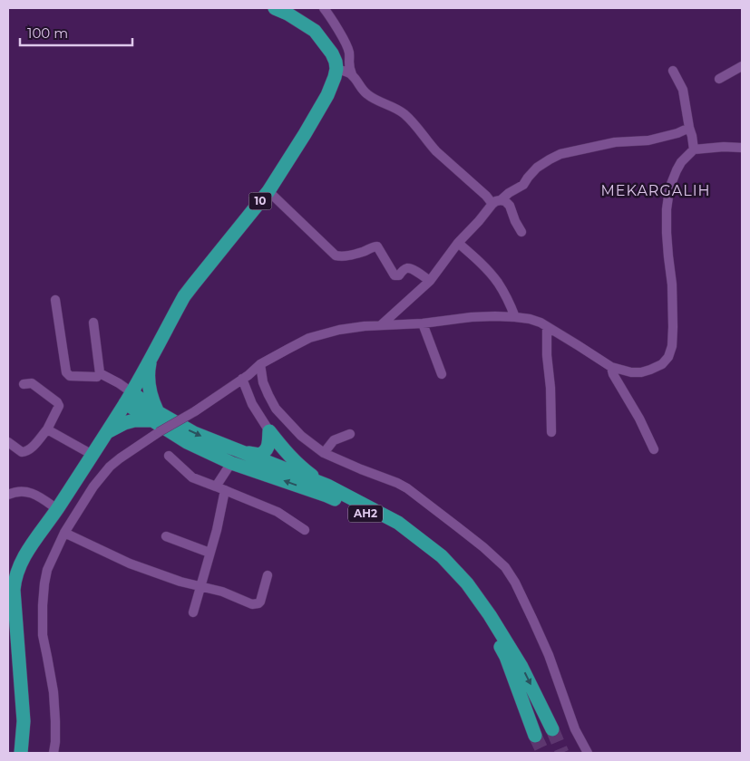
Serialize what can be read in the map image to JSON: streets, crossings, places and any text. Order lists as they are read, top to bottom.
{
  "streets": {
    "highway": ["10", "AH2"]
  },
  "crossings": [
    ["10", "AH2"]
  ],
  "districts": ["MEKARGALIH"],
  "scale_bar": "100 m"
}
